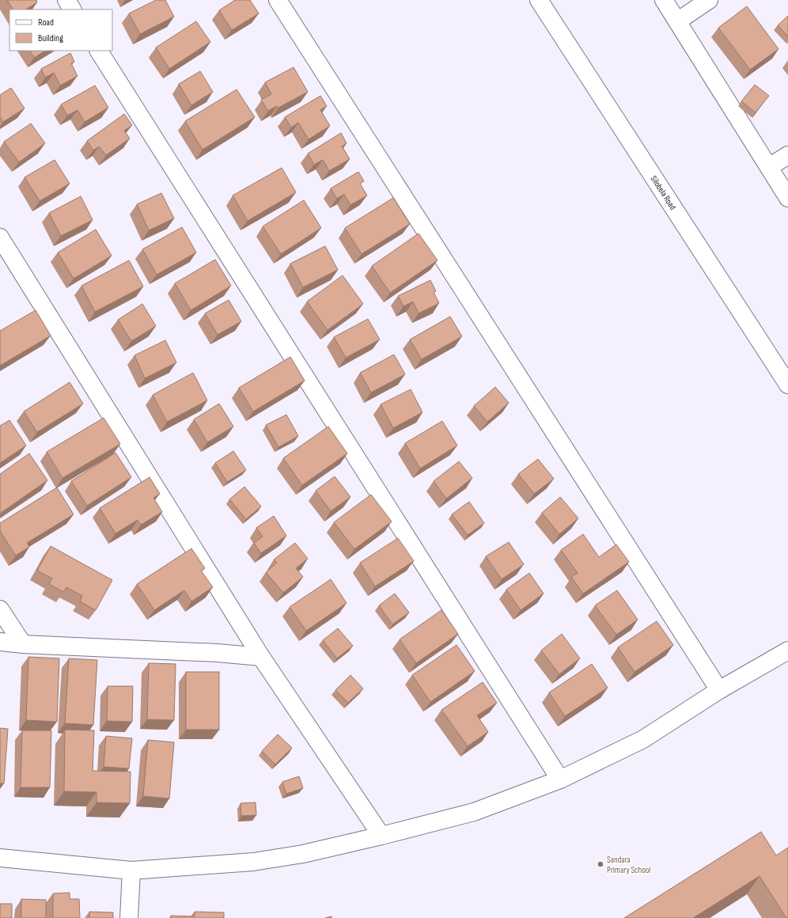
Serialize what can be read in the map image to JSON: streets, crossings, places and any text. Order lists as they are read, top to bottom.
{
  "streets": {
    "street": ["Silobela Road"]
  },
  "places": ["Sandara Primary School"],
  "legend": ["Road", "Building"]
}
